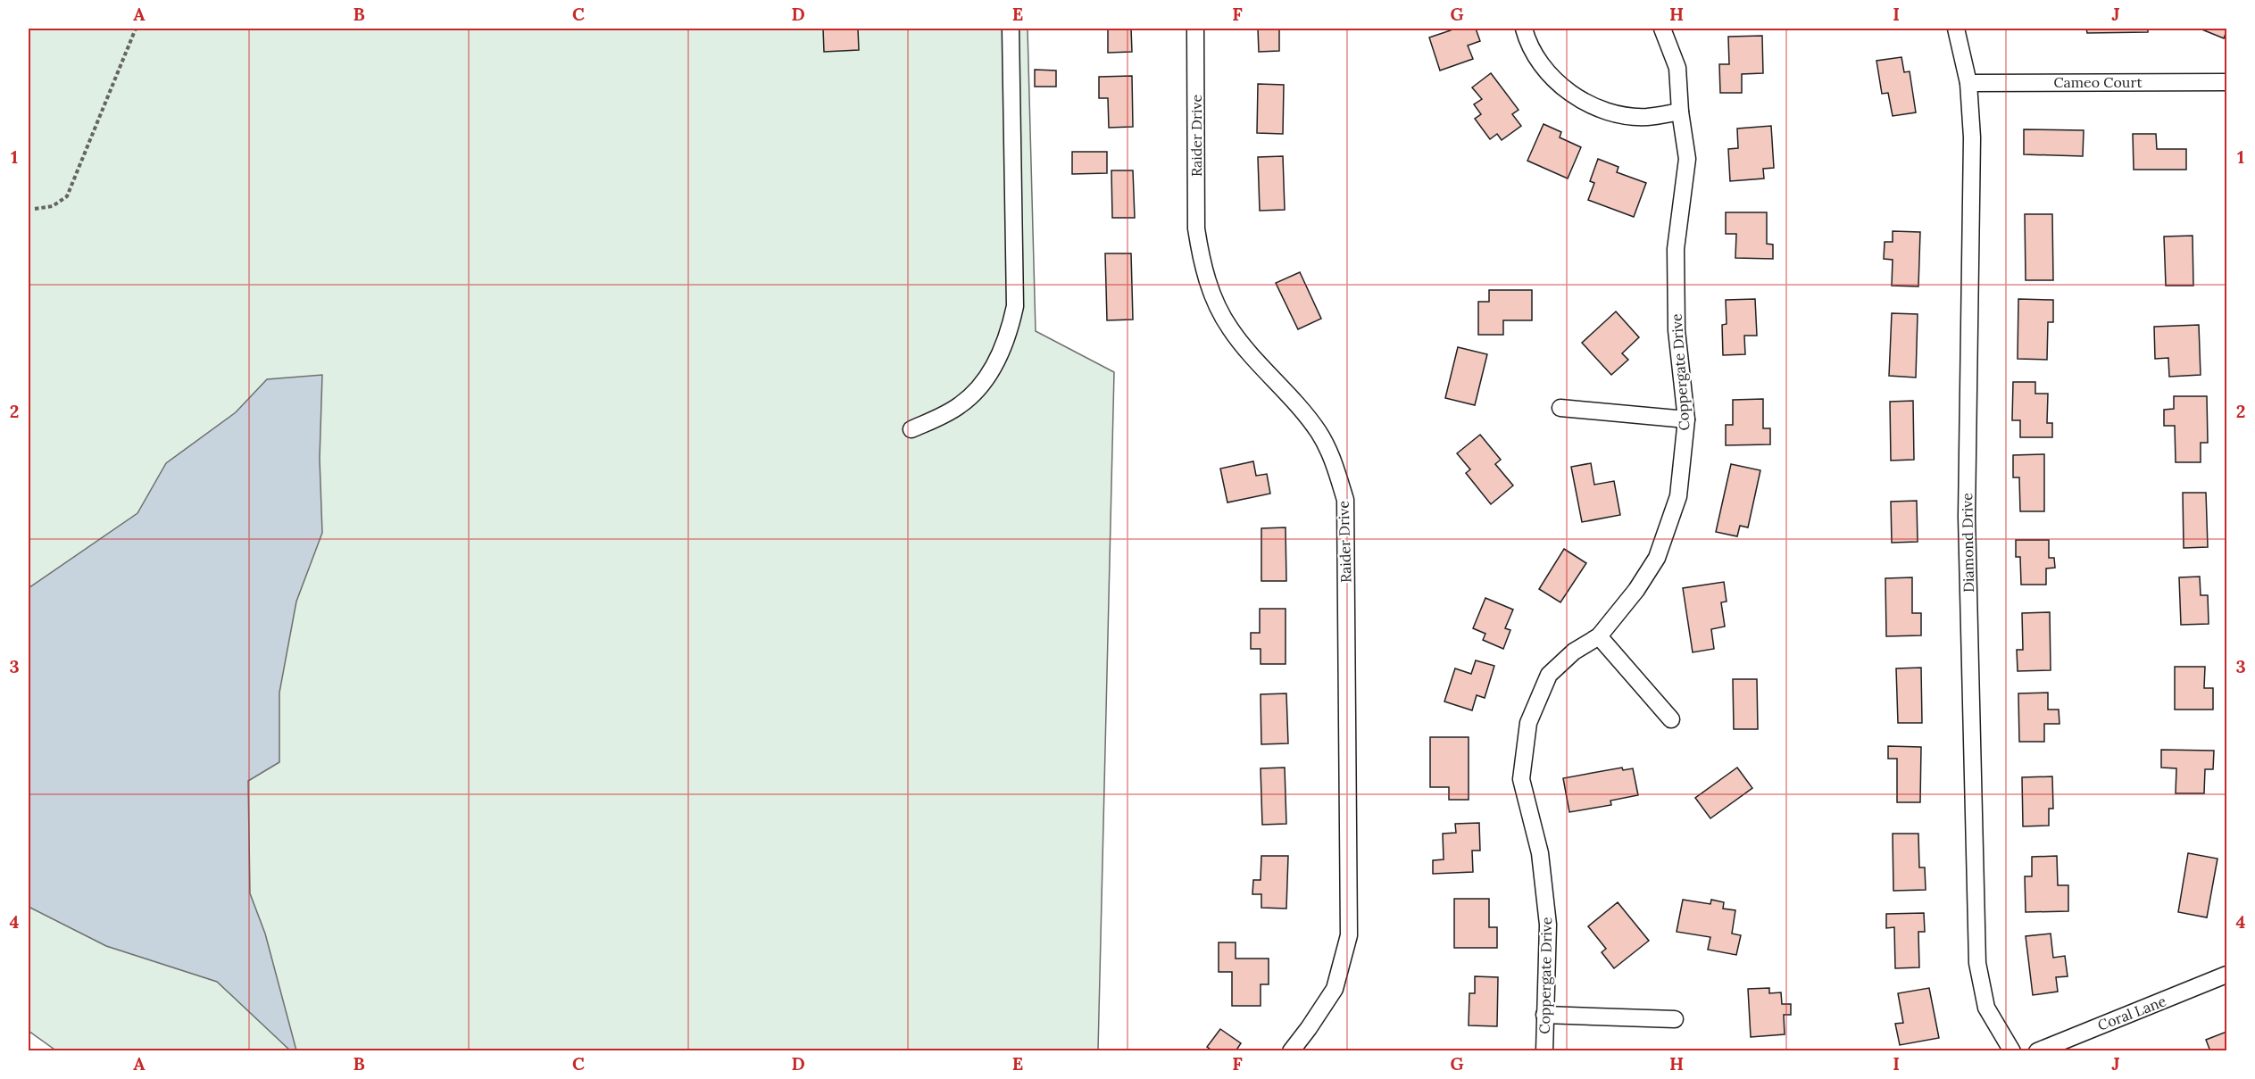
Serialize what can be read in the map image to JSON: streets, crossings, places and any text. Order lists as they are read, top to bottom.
{
  "streets": {
    "street": [
      "Cameo Court",
      "Raider Drive",
      "Coppergate Drive",
      "Diamond Drive",
      "Coral Lane"
    ]
  },
  "crossings": [
    ["Cameo Court", "Diamond Drive"]
  ],
  "grid": {
    "columns": [
      "A",
      "B",
      "C",
      "D",
      "E",
      "F",
      "G",
      "H",
      "I",
      "J"
    ],
    "rows": [
      "1",
      "2",
      "3",
      "4"
    ]
  }
}
